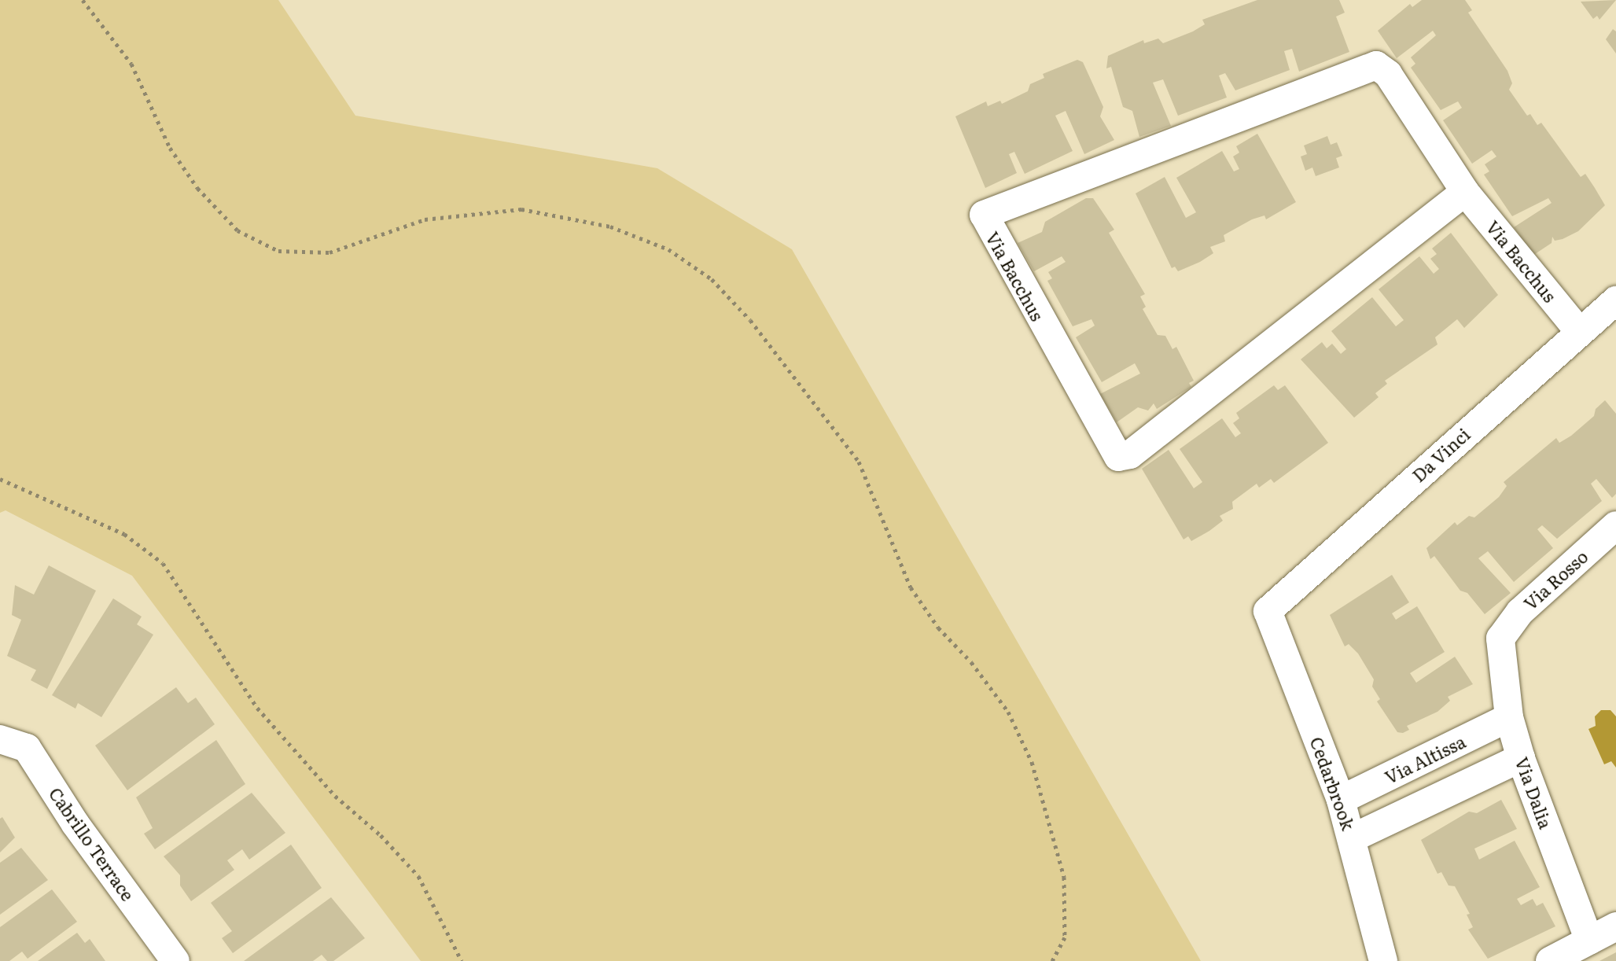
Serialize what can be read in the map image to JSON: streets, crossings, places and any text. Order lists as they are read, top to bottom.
{
  "streets": {
    "street": [
      "Via Bacchus",
      "Da Vinci",
      "Via Rosso",
      "Via Altissa",
      "Cedarbrook",
      "Via Dalia",
      "Cabrillo Terrace"
    ]
  },
  "crossings": [
    ["Via Bacchus", "Da Vinci"],
    ["Da Vinci", "Cedarbrook"],
    ["Via Rosso", "Via Dalia"],
    ["Via Altissa", "Cedarbrook"],
    ["Via Altissa", "Via Dalia"]
  ]
}
